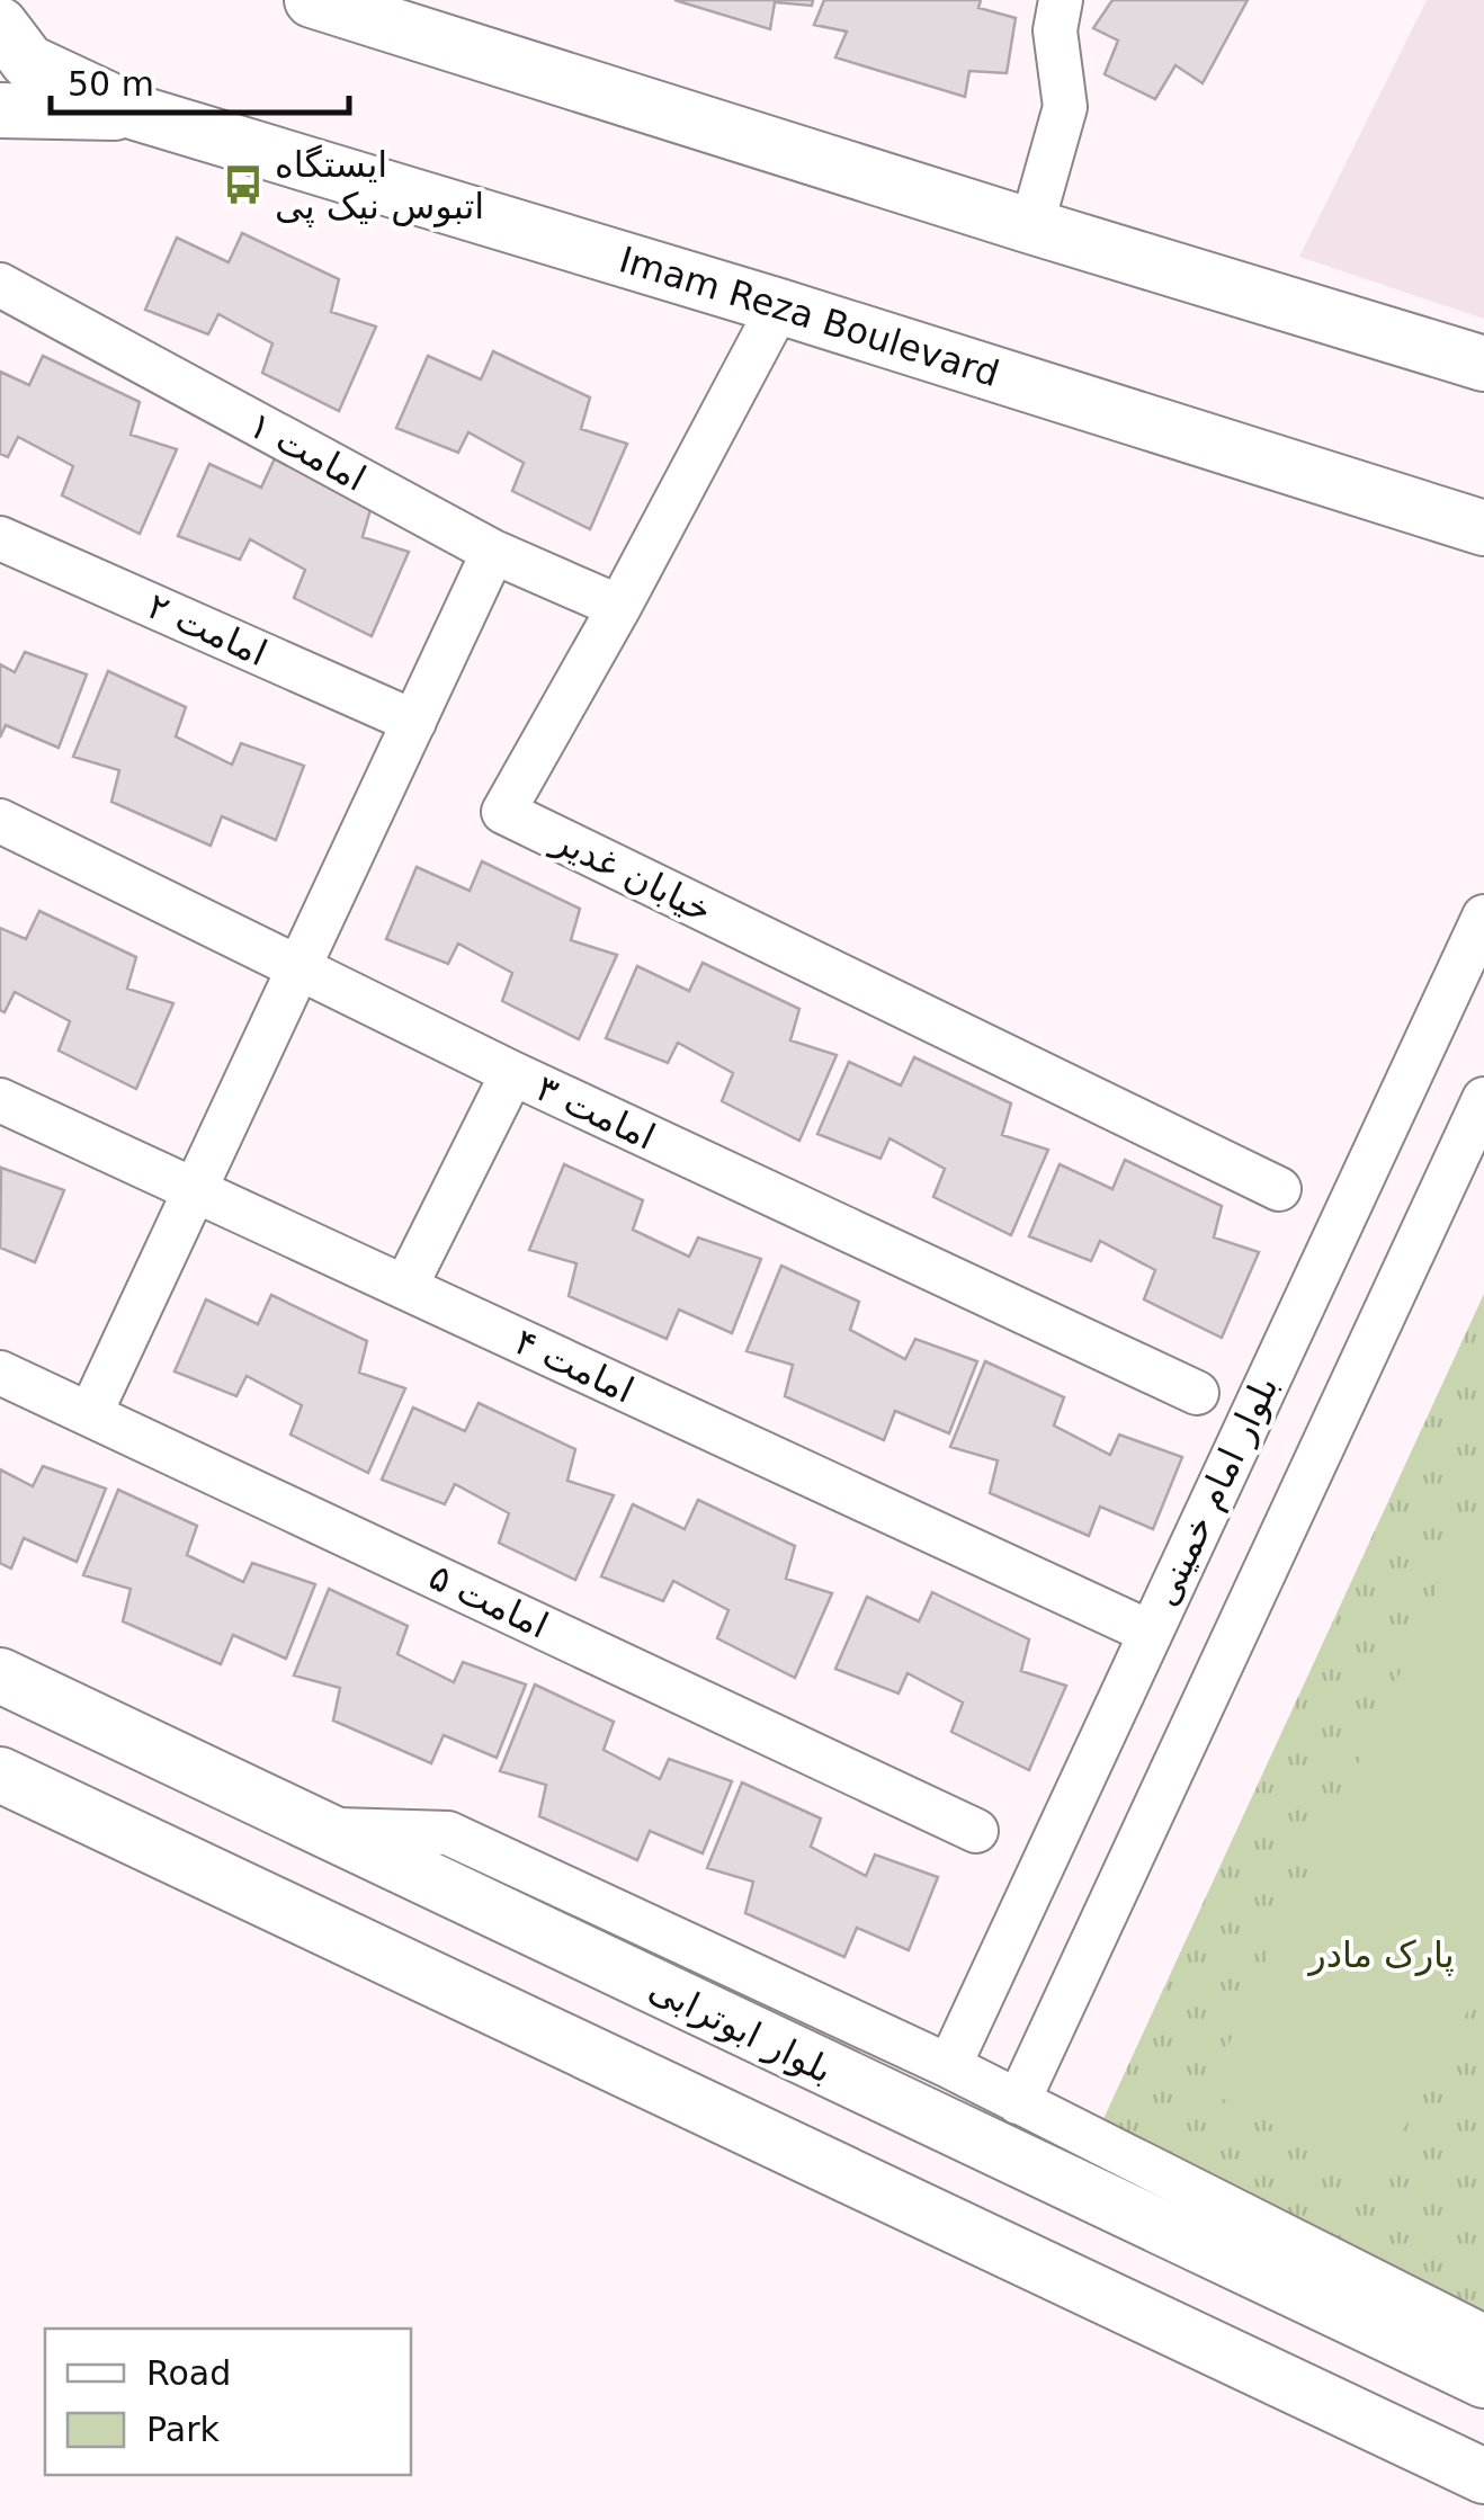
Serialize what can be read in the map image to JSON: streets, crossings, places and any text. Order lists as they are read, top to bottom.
{
  "streets": {
    "main road": ["Imam Reza Boulevard", "بلوار ابوترابی"],
    "street": [
      "امامت ۱",
      "امامت ۲",
      "خیابان غدیر",
      "امامت ۳",
      "امامت ۴",
      "بلوار امام خمینی",
      "امامت ۵"
    ]
  },
  "crossings": [
    ["Imam Reza Boulevard", "خیابان غدیر"],
    ["امامت ۱", "خیابان غدیر"],
    ["امامت ۴", "بلوار امام خمینی"]
  ],
  "parks": ["پارک مادر"],
  "places": {
    "bus stop": ["ایستگاه اتبوس نیک پی"]
  },
  "legend": ["Road", "Park"],
  "scale_bar": "50 m"
}
